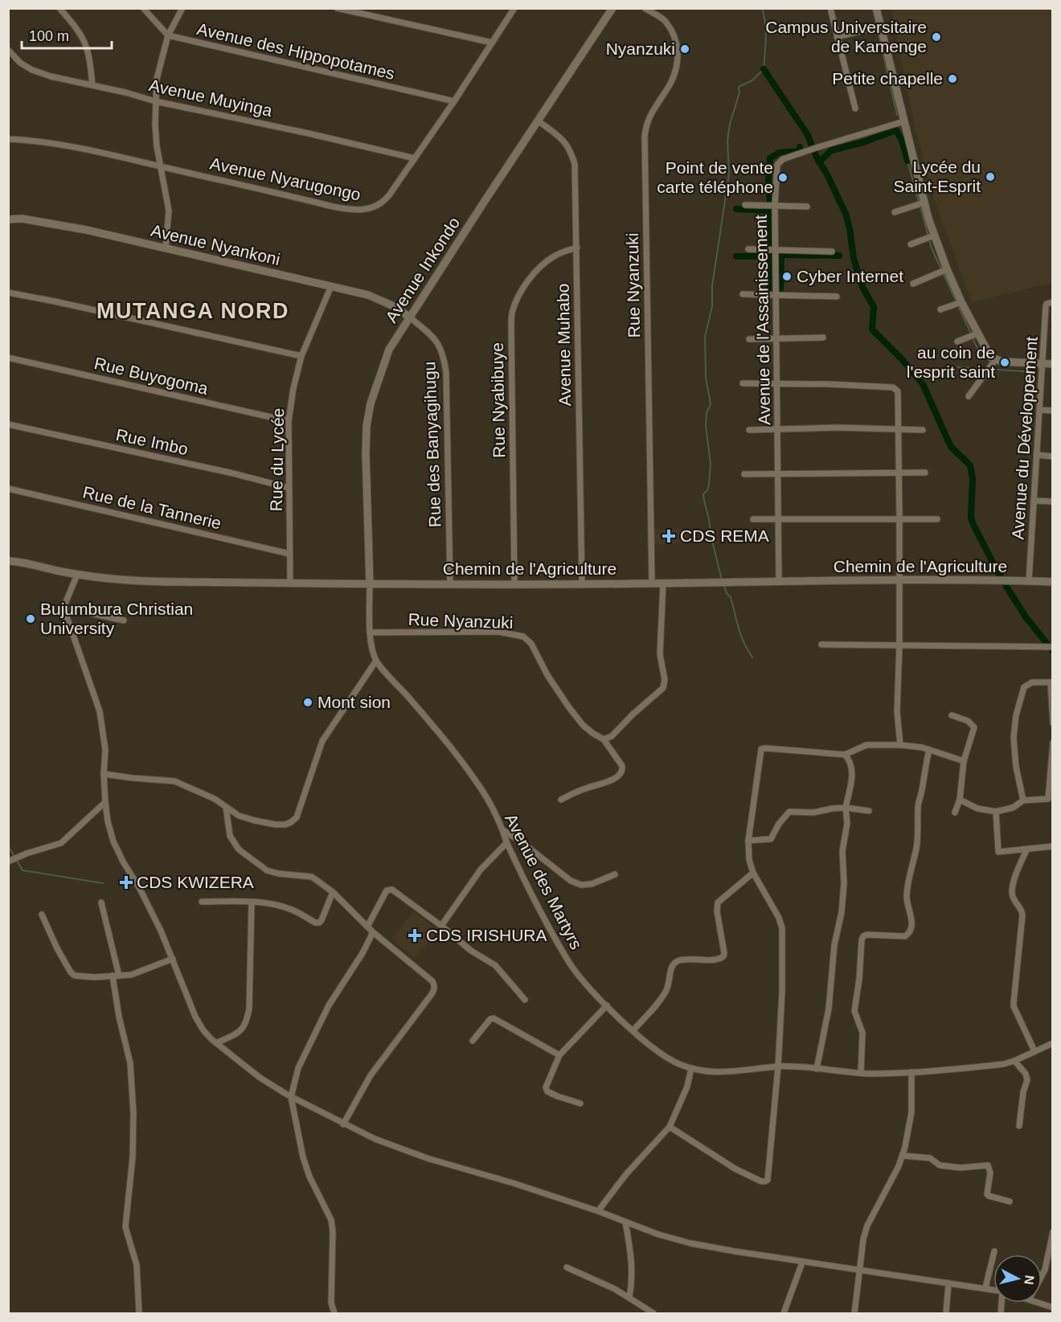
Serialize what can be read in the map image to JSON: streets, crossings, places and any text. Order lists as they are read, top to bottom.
{
  "streets": {
    "street": [
      "Avenue des Hippopotames",
      "Avenue Muyinga",
      "Avenue Nyarugongo",
      "Avenue Nyankoni",
      "Avenue Inkondo",
      "Rue Nyanzuki",
      "Avenue de l'Assainissement",
      "Avenue Muhabo",
      "Rue Buyogoma",
      "Rue Nyabibuye",
      "Avenue du Développement",
      "Rue Imbo",
      "Rue des Banyagihugu",
      "Rue du Lycée",
      "Rue de la Tannerie",
      "Chemin de l'Agriculture",
      "Avenue des Martyrs"
    ]
  },
  "crossings": [
    ["Avenue des Hippopotames", "Avenue Nyarugongo"],
    ["Avenue Muyinga", "Avenue Nyarugongo"],
    ["Avenue Nyankoni", "Avenue Inkondo"],
    ["Avenue Nyankoni", "Rue des Banyagihugu"],
    ["Avenue Nyankoni", "Rue du Lycée"],
    ["Avenue Inkondo", "Avenue Muhabo"],
    ["Avenue Inkondo", "Rue des Banyagihugu"],
    ["Avenue Inkondo", "Chemin de l'Agriculture"],
    ["Avenue Inkondo", "Avenue des Martyrs"],
    ["Rue Nyanzuki", "Chemin de l'Agriculture"],
    ["Rue Nyanzuki", "Avenue des Martyrs"],
    ["Avenue de l'Assainissement", "Chemin de l'Agriculture"],
    ["Avenue Muhabo", "Rue Nyabibuye"],
    ["Avenue Muhabo", "Chemin de l'Agriculture"],
    ["Rue Buyogoma", "Rue du Lycée"],
    ["Rue Nyabibuye", "Chemin de l'Agriculture"],
    ["Avenue du Développement", "Chemin de l'Agriculture"],
    ["Rue Imbo", "Rue du Lycée"],
    ["Rue des Banyagihugu", "Chemin de l'Agriculture"],
    ["Rue du Lycée", "Rue de la Tannerie"],
    ["Rue du Lycée", "Chemin de l'Agriculture"],
    ["Chemin de l'Agriculture", "Avenue des Martyrs"]
  ],
  "districts": ["MUTANGA NORD"],
  "places": {
    "other": [
      "Campus Universitaire de Kamenge",
      "Nyanzuki",
      "Petite chapelle",
      "Lycée du Saint-Esprit",
      "Point de vente carte téléphone",
      "Cyber Internet",
      "au coin de l'esprit saint",
      "Bujumbura Christian University",
      "Mont sion"
    ],
    "health": ["CDS REMA", "CDS KWIZERA", "CDS IRISHURA"]
  },
  "scale_bar": "100 m",
  "north": "right"
}
